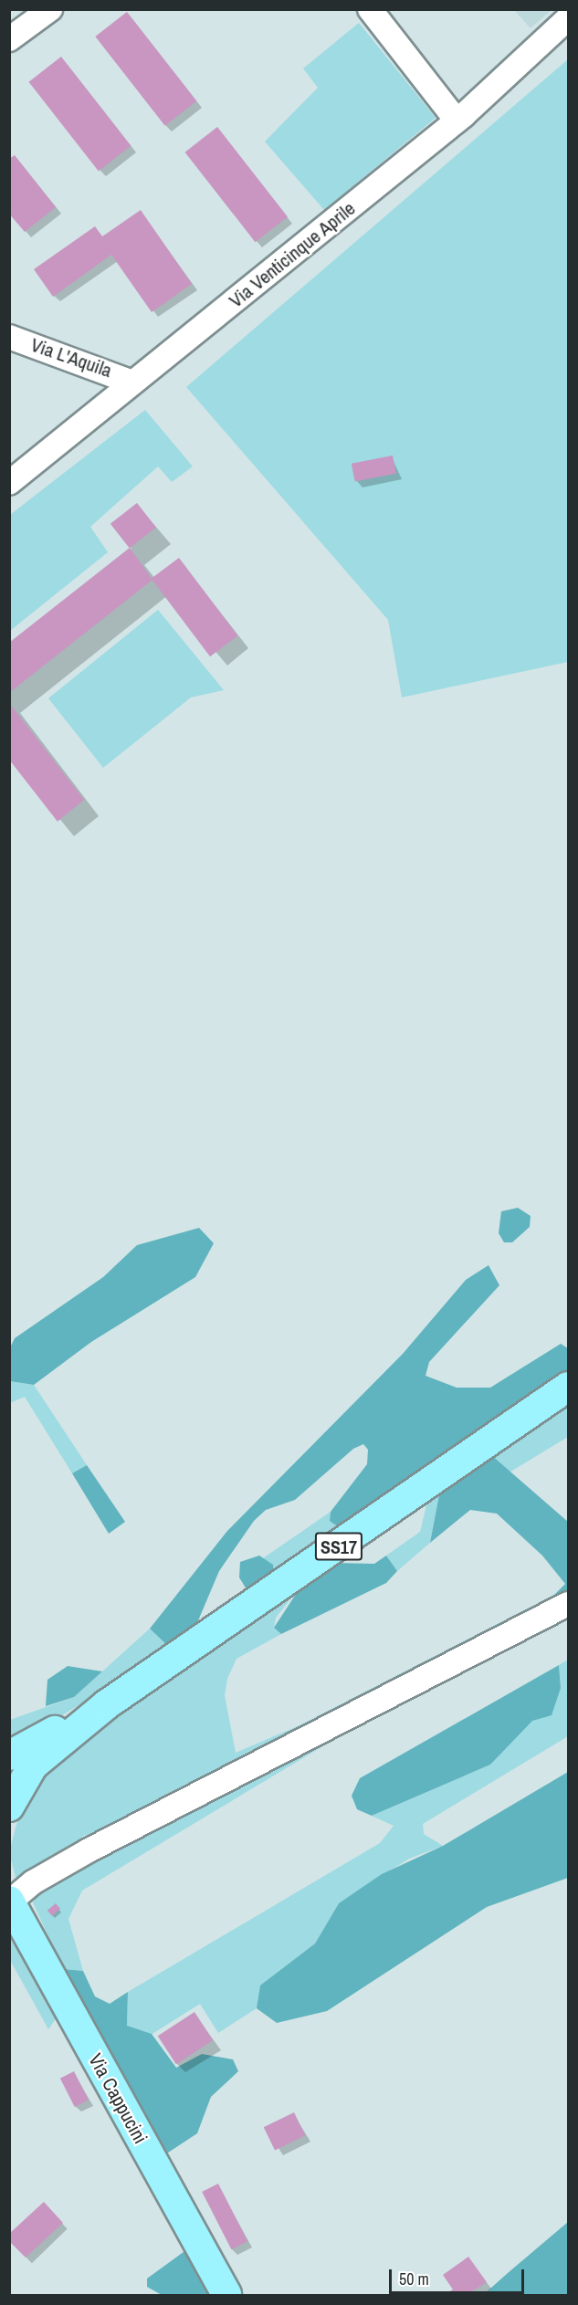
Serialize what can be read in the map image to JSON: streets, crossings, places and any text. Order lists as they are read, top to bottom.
{
  "streets": {
    "main road": ["SS17", "Via Cappucini"],
    "street": ["Via Venticinque Aprile", "Via L'Aquila"]
  },
  "crossings": [
    ["Via Venticinque Aprile", "Via L'Aquila"]
  ],
  "scale_bar": "50 m"
}
